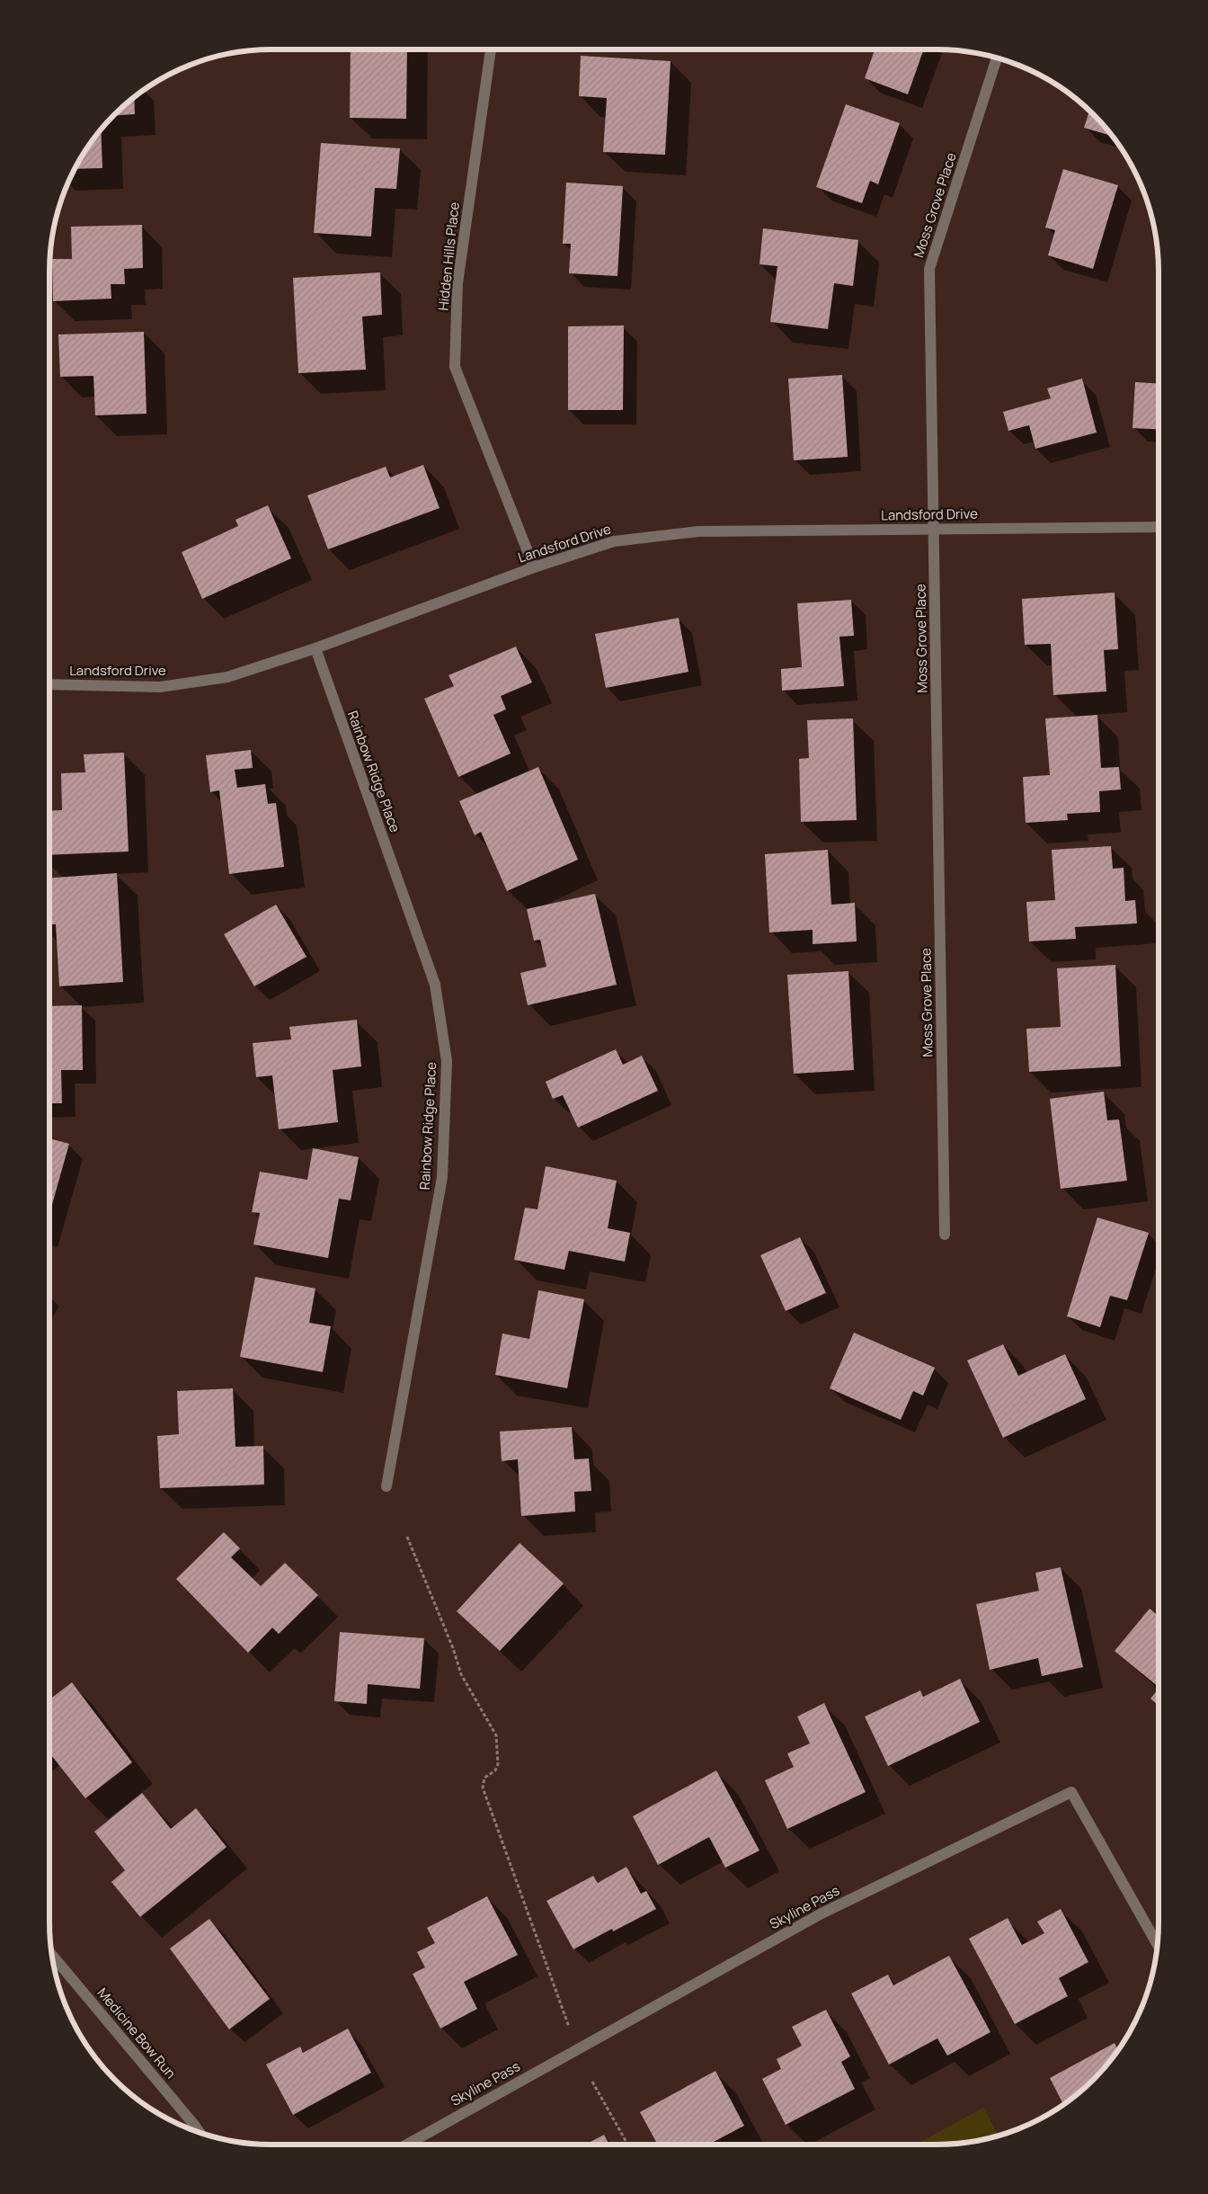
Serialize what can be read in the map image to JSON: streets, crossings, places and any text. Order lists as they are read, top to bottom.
{
  "streets": {
    "street": [
      "Moss Grove Place",
      "Hidden Hills Place",
      "Landsford Drive",
      "Rainbow Ridge Place",
      "Skyline Pass",
      "Medicine Bow Run"
    ]
  },
  "crossings": [
    ["Moss Grove Place", "Landsford Drive"],
    ["Hidden Hills Place", "Landsford Drive"],
    ["Landsford Drive", "Rainbow Ridge Place"]
  ]
}
